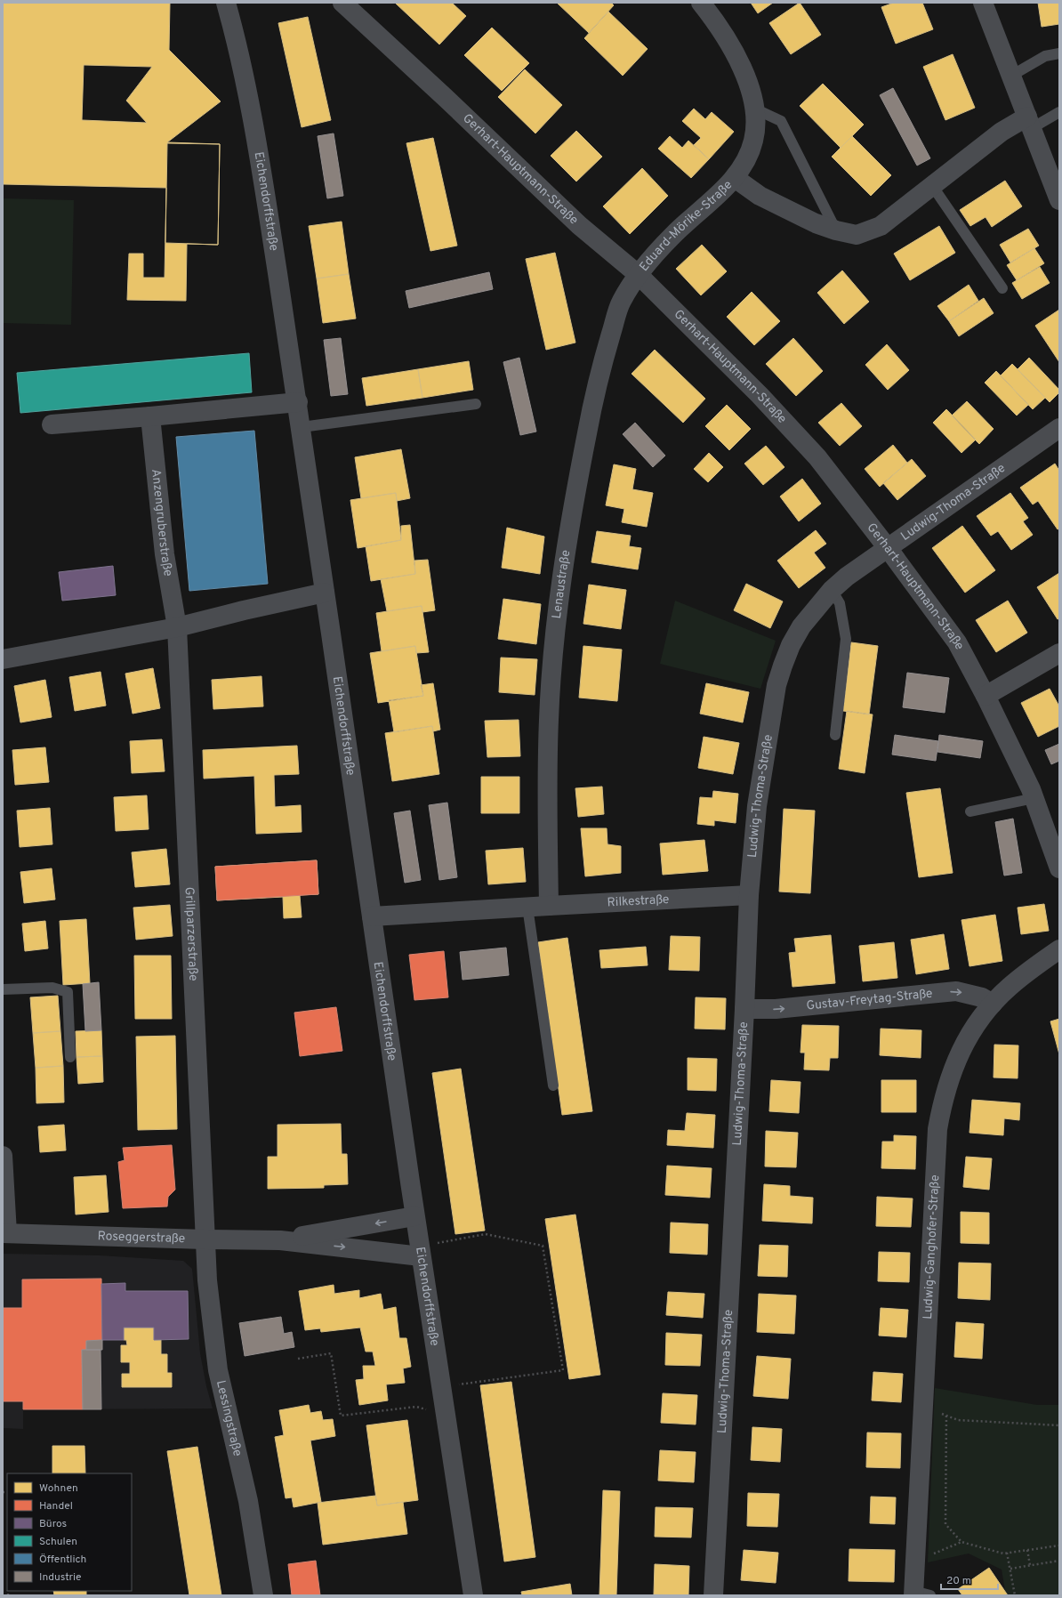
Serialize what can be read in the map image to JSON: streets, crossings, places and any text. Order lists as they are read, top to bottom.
{
  "streets": {
    "street": [
      "Gerhart-Hauptmann-Straße",
      "Eichendorffstraße",
      "Eduard-Mörike-Straße",
      "Ludwig-Thoma-Straße",
      "Anzengruberstraße",
      "Lenaustraße",
      "Rilkestraße",
      "Grillparzerstraße",
      "Gustav-Freytag-Straße",
      "Roseggerstraße",
      "Ludwig-Ganghofer-Straße",
      "Lessingstraße"
    ]
  },
  "crossings": [
    ["Gerhart-Hauptmann-Straße", "Eduard-Mörike-Straße"],
    ["Gerhart-Hauptmann-Straße", "Ludwig-Thoma-Straße"],
    ["Gerhart-Hauptmann-Straße", "Lenaustraße"],
    ["Eichendorffstraße", "Rilkestraße"],
    ["Eichendorffstraße", "Roseggerstraße"],
    ["Eduard-Mörike-Straße", "Lenaustraße"],
    ["Ludwig-Thoma-Straße", "Rilkestraße"],
    ["Ludwig-Thoma-Straße", "Gustav-Freytag-Straße"],
    ["Anzengruberstraße", "Grillparzerstraße"],
    ["Lenaustraße", "Rilkestraße"],
    ["Grillparzerstraße", "Roseggerstraße"],
    ["Grillparzerstraße", "Lessingstraße"],
    ["Gustav-Freytag-Straße", "Ludwig-Ganghofer-Straße"],
    ["Roseggerstraße", "Lessingstraße"]
  ],
  "one_way": ["Gustav-Freytag-Straße"],
  "legend": [
    "Wohnen",
    "Handel",
    "Büros",
    "Schulen",
    "Öffentlich",
    "Industrie"
  ],
  "scale_bar": "20 m"
}
